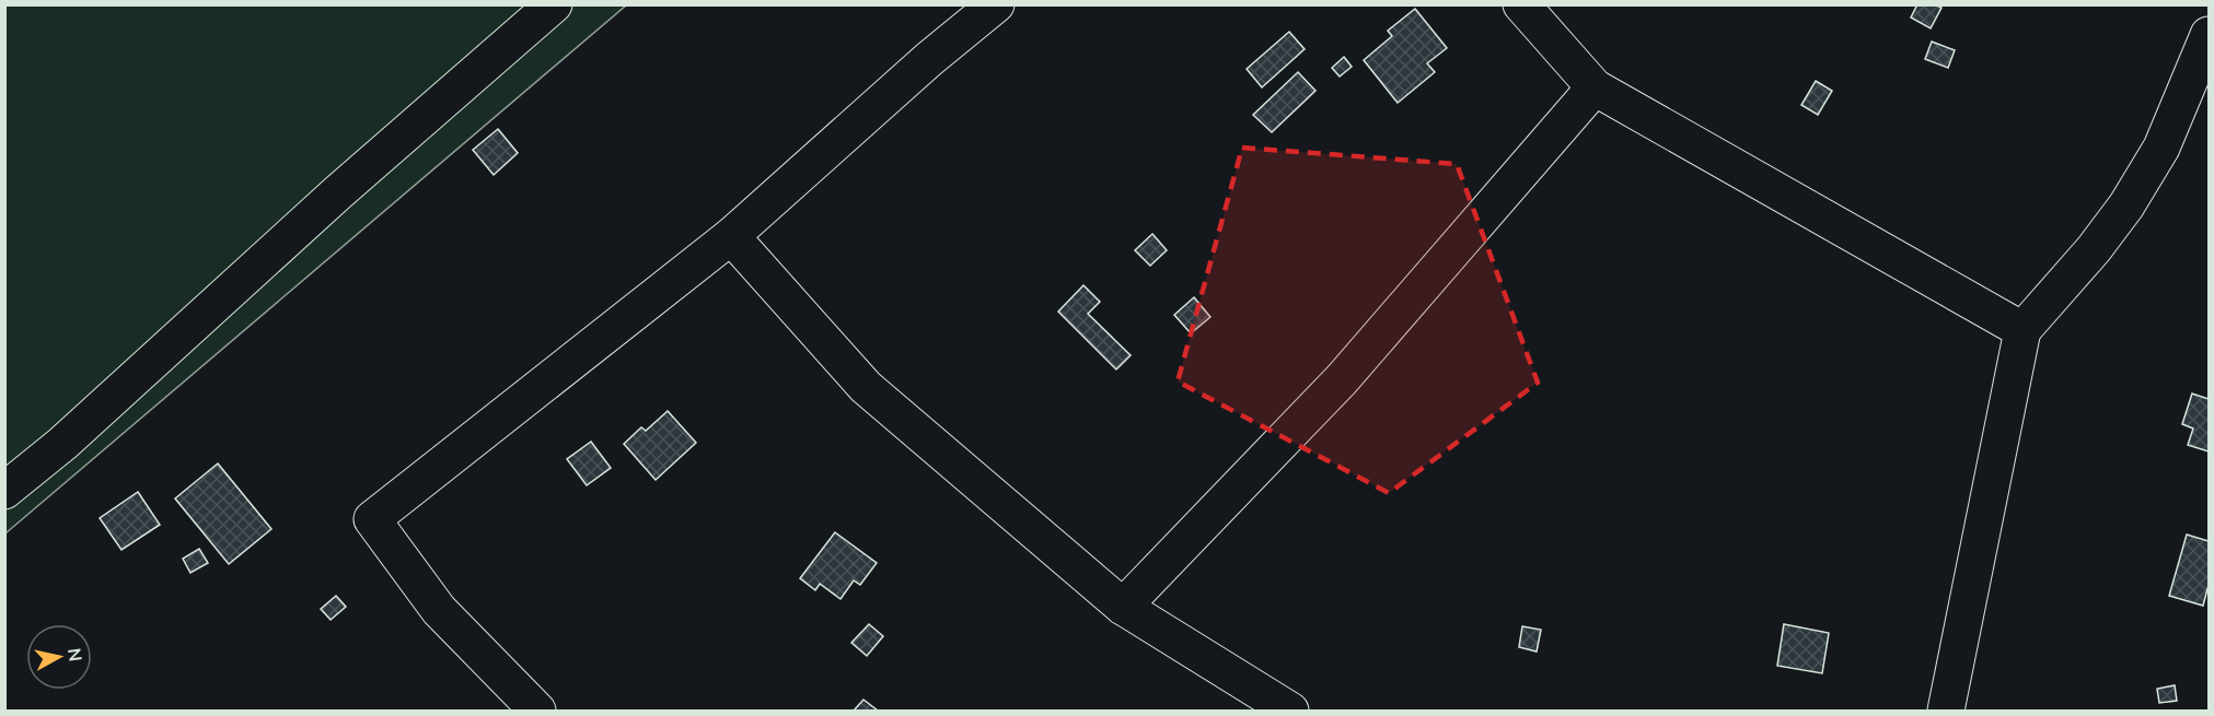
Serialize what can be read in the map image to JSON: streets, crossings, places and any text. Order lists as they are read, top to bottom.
{
  "north": "right"
}
